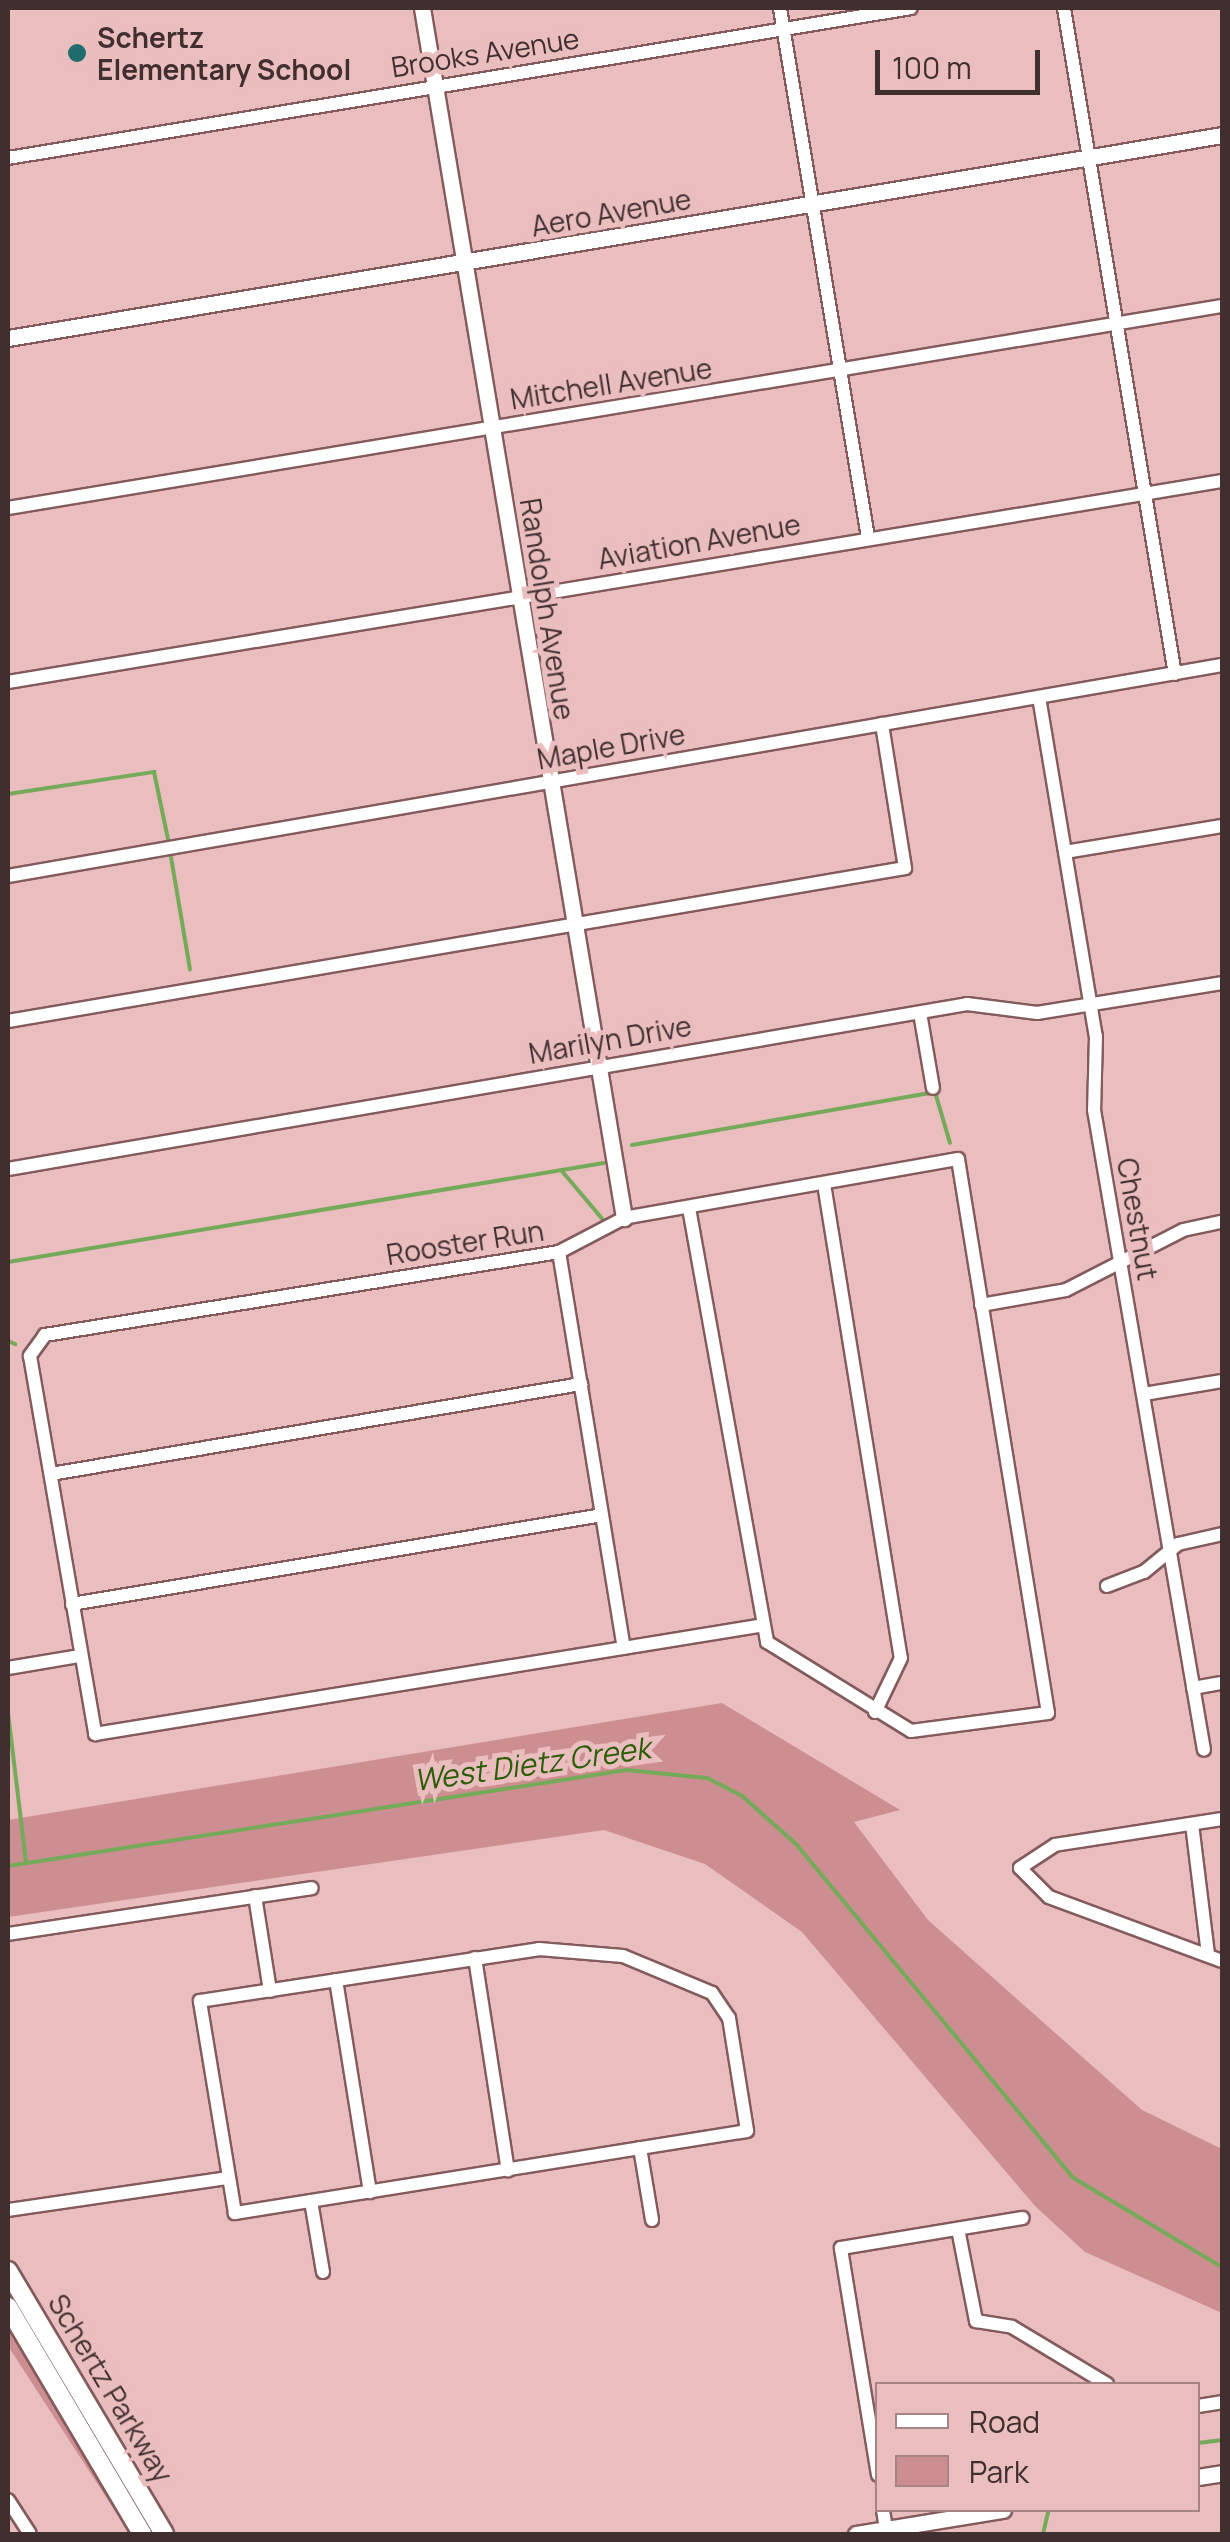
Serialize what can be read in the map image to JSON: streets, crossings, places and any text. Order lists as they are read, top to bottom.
{
  "streets": {
    "main road": ["Schertz Parkway"],
    "street": [
      "Brooks Avenue",
      "Aero Avenue",
      "Mitchell Avenue",
      "Aviation Avenue",
      "Randolph Avenue",
      "Maple Drive",
      "Marilyn Drive",
      "Chestnut",
      "Rooster Run"
    ]
  },
  "crossings": [
    ["Brooks Avenue", "Randolph Avenue"],
    ["Aero Avenue", "Randolph Avenue"],
    ["Mitchell Avenue", "Randolph Avenue"],
    ["Aviation Avenue", "Randolph Avenue"],
    ["Randolph Avenue", "Maple Drive"],
    ["Randolph Avenue", "Marilyn Drive"],
    ["Randolph Avenue", "Rooster Run"],
    ["Maple Drive", "Chestnut"],
    ["Marilyn Drive", "Chestnut"]
  ],
  "water": ["West Dietz Creek"],
  "places": ["Schertz Elementary School"],
  "legend": ["Road", "Park"],
  "scale_bar": "100 m"
}
